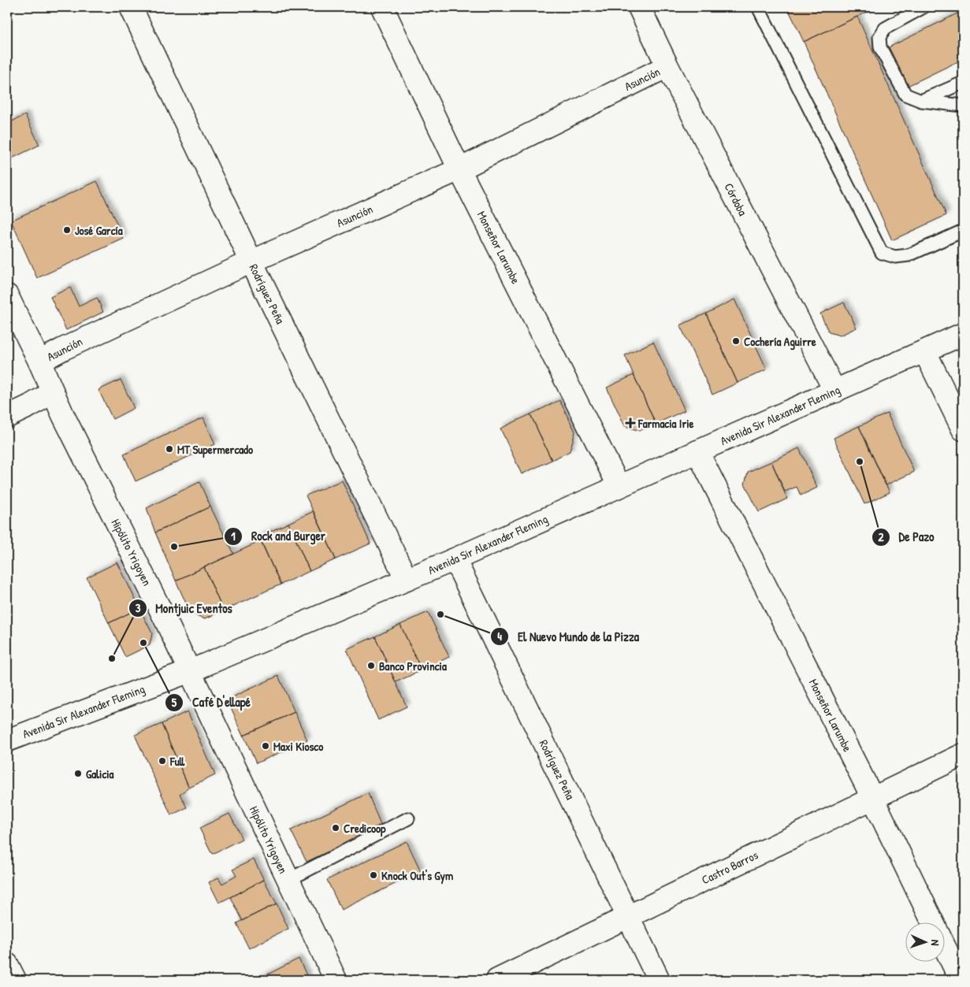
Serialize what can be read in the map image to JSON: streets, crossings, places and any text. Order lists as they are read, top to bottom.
{
  "streets": {
    "street": [
      "Asunción",
      "Córdoba",
      "Monseñor Larumbe",
      "Rodríguez Peña",
      "Avenida Sir Alexander Fleming",
      "Hipólito Yrigoyen",
      "Castro Barros"
    ]
  },
  "crossings": [
    ["Asunción", "Córdoba"],
    ["Asunción", "Monseñor Larumbe"],
    ["Asunción", "Rodríguez Peña"],
    ["Asunción", "Hipólito Yrigoyen"],
    ["Córdoba", "Avenida Sir Alexander Fleming"],
    ["Monseñor Larumbe", "Avenida Sir Alexander Fleming"],
    ["Monseñor Larumbe", "Castro Barros"],
    ["Rodríguez Peña", "Avenida Sir Alexander Fleming"],
    ["Rodríguez Peña", "Castro Barros"],
    ["Avenida Sir Alexander Fleming", "Hipólito Yrigoyen"]
  ],
  "places": {
    "other": [
      "José García",
      "Cochería Aguirre",
      "MT Supermercado",
      "De Pazo",
      "Rock and Burger",
      "El Nuevo Mundo de la Pizza",
      "Café D'ellapé",
      "Montjuic Eventos",
      "Banco Provincia",
      "Maxi Kiosco",
      "Full",
      "Galicia",
      "Credicoop",
      "Knock Out's Gym"
    ],
    "health": ["Farmacia Irie"]
  },
  "north": "right"
}
